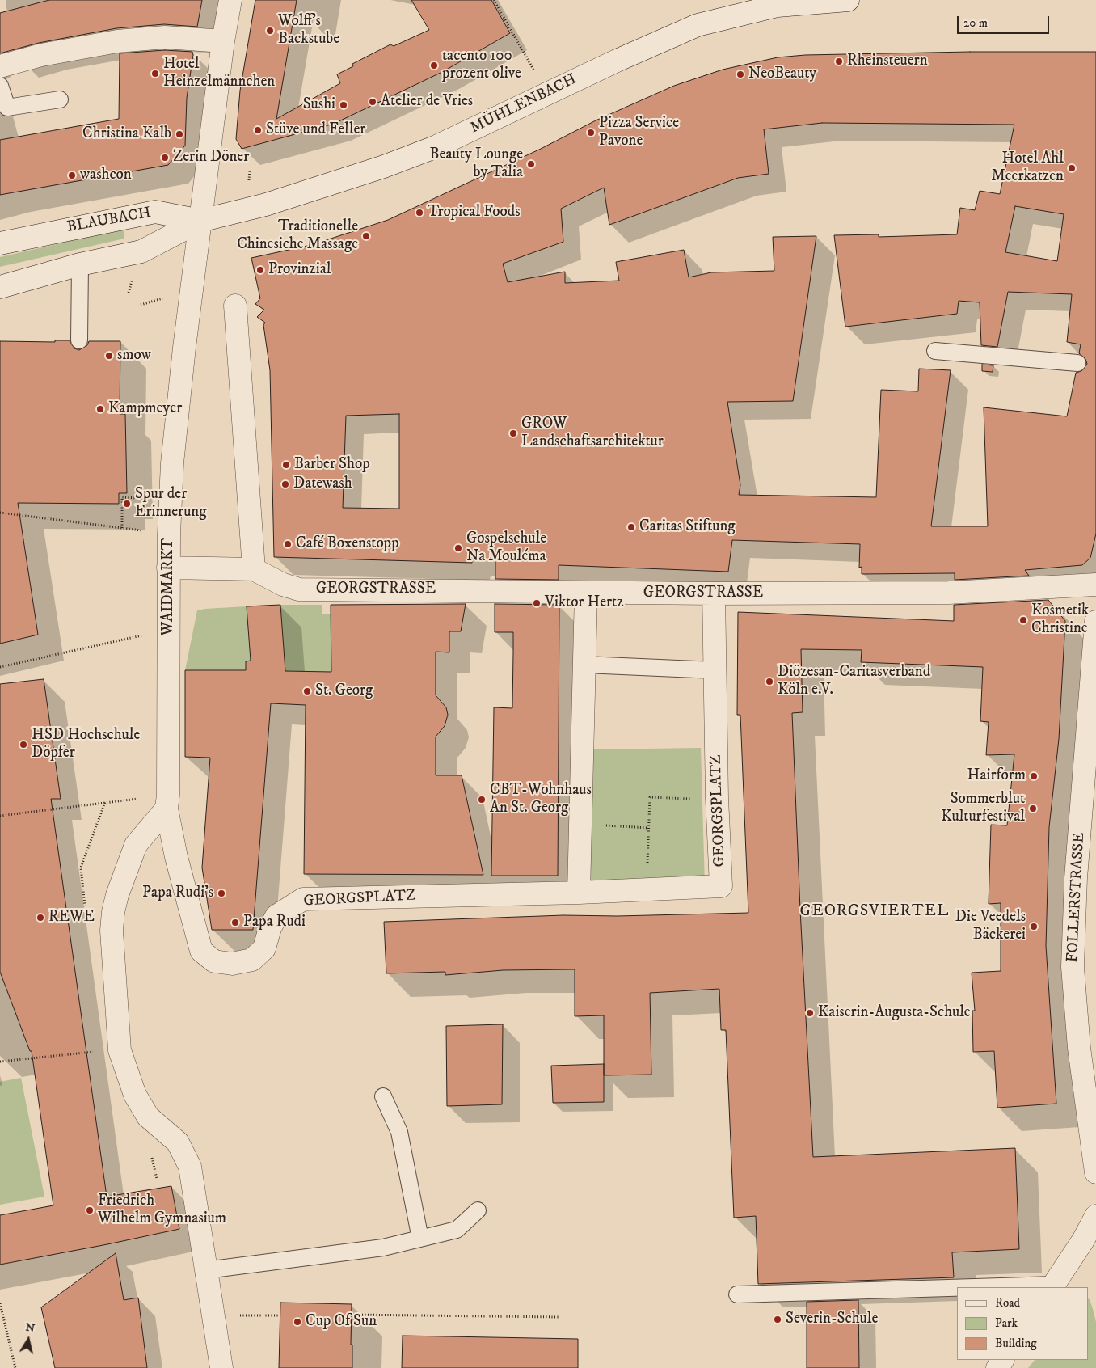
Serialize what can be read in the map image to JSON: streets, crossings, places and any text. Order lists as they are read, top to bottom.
{
  "streets": {
    "street": [
      "MÜHLENBACH",
      "BLAUBACH",
      "WAIDMARKT",
      "GEORGSTRASSE",
      "GEORGSPLATZ",
      "FOLLERSTRASSE"
    ]
  },
  "crossings": [
    ["MÜHLENBACH", "BLAUBACH"],
    ["MÜHLENBACH", "WAIDMARKT"],
    ["BLAUBACH", "WAIDMARKT"],
    ["WAIDMARKT", "GEORGSTRASSE"],
    ["WAIDMARKT", "GEORGSPLATZ"],
    ["GEORGSTRASSE", "GEORGSPLATZ"]
  ],
  "districts": ["GEORGSVIERTEL"],
  "places": [
    "Wolff's Backstube",
    "Rheinsteuern",
    "tacento 100 prozent olive",
    "Hotel Heinzelmännchen",
    "NeoBeauty",
    "Atelier de Vries",
    "Sushi",
    "Stüve und Feller",
    "Pizza Service Pavone",
    "Christina Kalb",
    "Zerin Döner",
    "Beauty Lounge by Talia",
    "Hotel Ahl Meerkatzen",
    "washcon",
    "Tropical Foods",
    "Traditionelle Chinesiche Massage",
    "Provinzial",
    "smow",
    "Kampmeyer",
    "GROW Landschaftsarchitektur",
    "Barber Shop",
    "Datewash",
    "Spur der Erinnerung",
    "Caritas Stiftung",
    "Café Boxenstopp",
    "Gospelschule Na Mouléma",
    "Viktor Hertz",
    "Kosmetik Christine",
    "Diözesan-Caritasverband Köln e.V.",
    "St. Georg",
    "HSD Hochschule Döpfer",
    "Hairform",
    "CBT-Wohnhaus An St. Georg",
    "Sommerblut Kulturfestival",
    "Papa Rudi's",
    "REWE",
    "Papa Rudi",
    "Die Veedels Bäckerei",
    "Kaiserin-Augusta-Schule",
    "Friedrich Wilhelm Gymnasium",
    "Severin-Schule",
    "Cup Of Sun"
  ],
  "legend": ["Road", "Park", "Building"],
  "scale_bar": "20 m",
  "north": "top"
}
